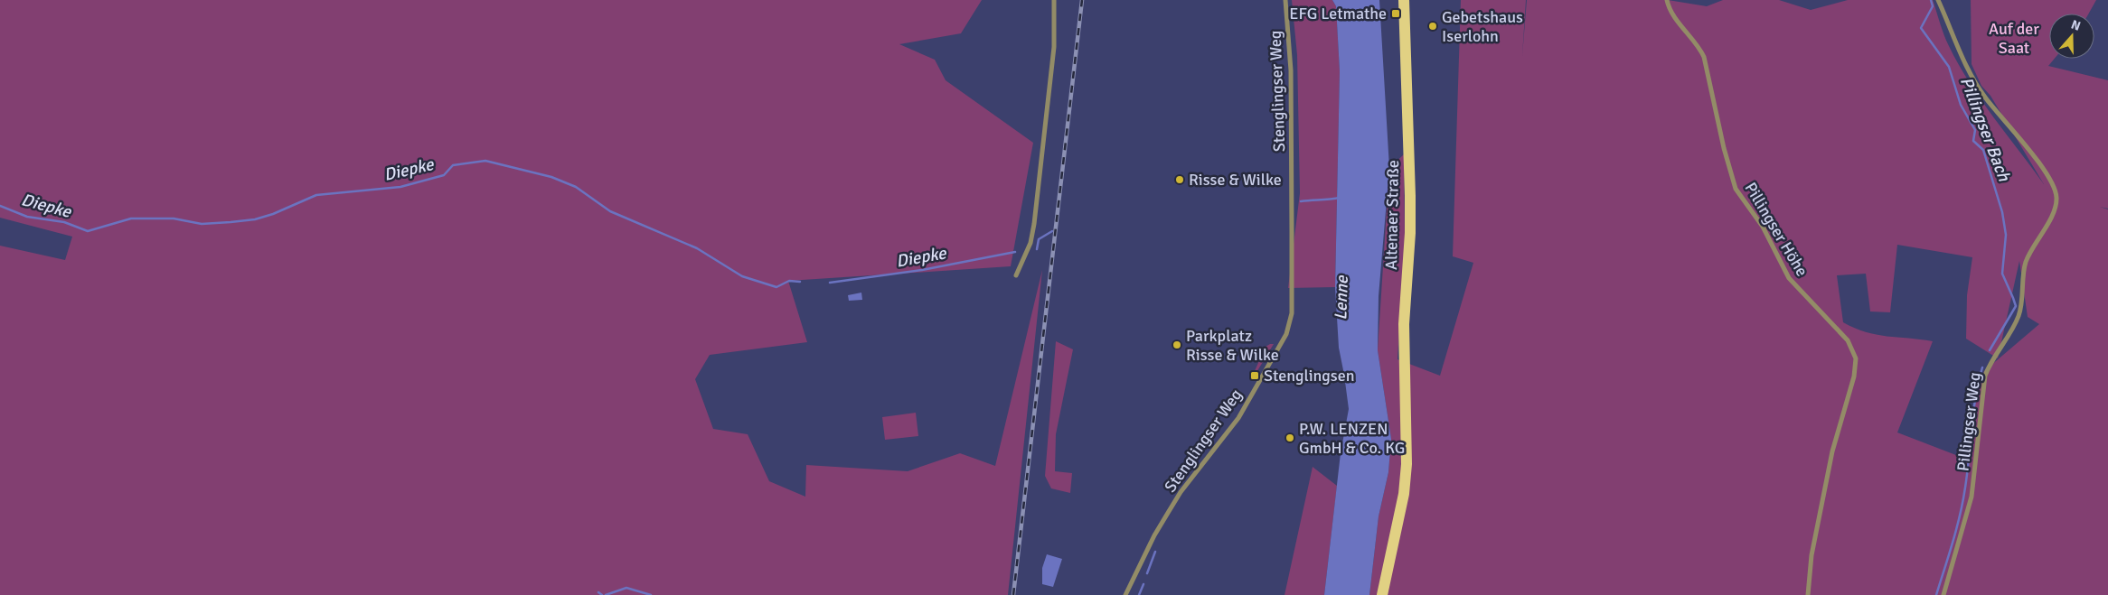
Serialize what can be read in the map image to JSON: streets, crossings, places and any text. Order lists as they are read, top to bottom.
{
  "streets": {
    "main road": ["Altenaer Straße"],
    "street": ["Stenglingser Weg", "Pillingser Höhe", "Pillingser Weg"]
  },
  "water": ["Pillingser Bach", "Diepke", "Lenne"],
  "parks": ["Auf der Saat"],
  "places": {
    "transit": ["EFG Letmathe", "Stenglingsen"],
    "other": [
      "Gebetshaus Iserlohn",
      "Risse & Wilke",
      "Parkplatz Risse & Wilke",
      "P.W. LENZEN GmbH & Co. KG"
    ]
  },
  "north": "top"
}
